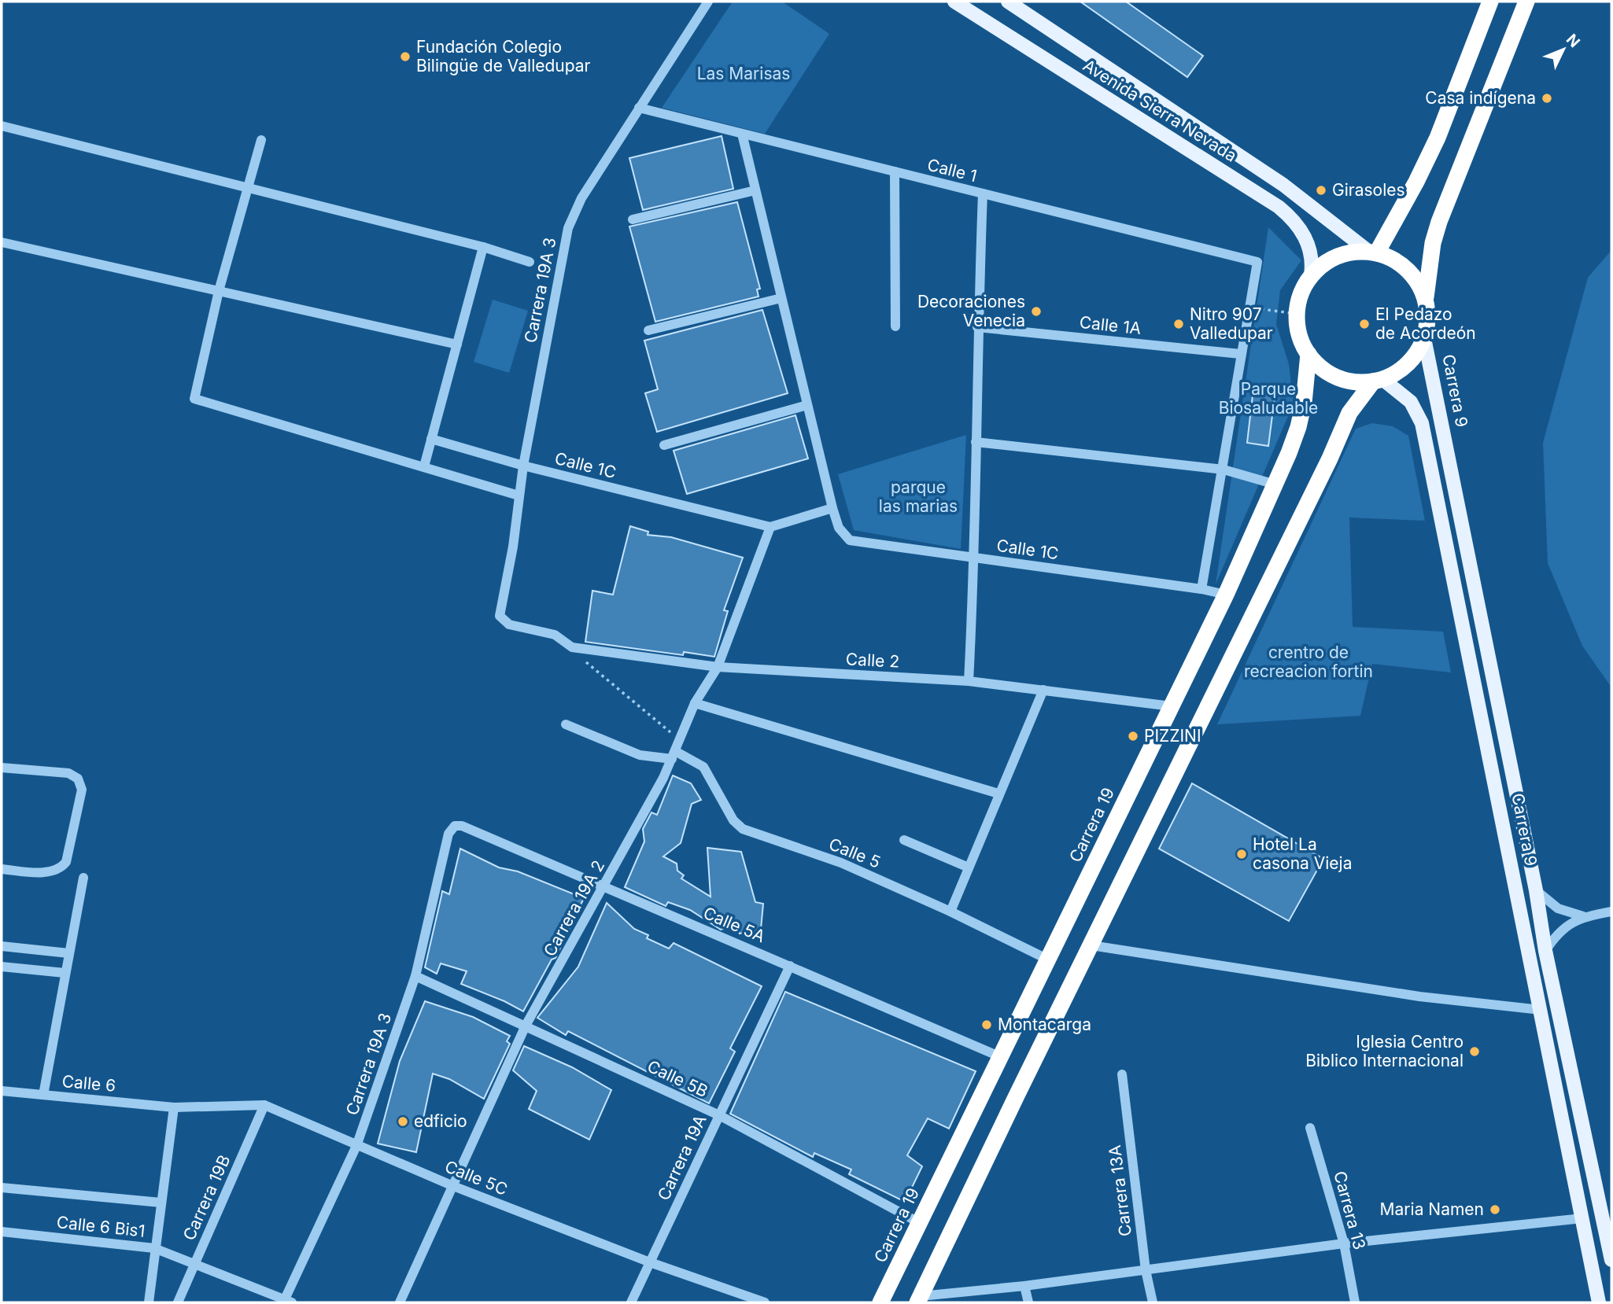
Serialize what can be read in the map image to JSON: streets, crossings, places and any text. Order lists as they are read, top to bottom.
{
  "streets": {
    "highway": ["Carrera 19"],
    "main road": ["Avenida Sierra Nevada", "Carrera 9"],
    "street": [
      "Calle 1",
      "Carrera 19A 3",
      "Calle 1A",
      "Calle 1C",
      "Calle 2",
      "Calle 5",
      "Carrera 19A 2",
      "Calle 5A",
      "Calle 5B",
      "Calle 6",
      "Carrera 19A",
      "Calle 5C",
      "Carrera 13A",
      "Carrera 19B",
      "Carrera 13",
      "Calle 6 Bis1"
    ]
  },
  "crossings": [
    ["Avenida Sierra Nevada", "Carrera 9"],
    ["Avenida Sierra Nevada", "Carrera 19"],
    ["Calle 1", "Carrera 19A 3"],
    ["Carrera 19A 3", "Calle 1C"],
    ["Carrera 19A 3", "Calle 2"],
    ["Carrera 19A 3", "Calle 5A"],
    ["Carrera 19A 3", "Calle 5B"],
    ["Carrera 19A 3", "Calle 5C"],
    ["Carrera 19A 3", "Calle 6 Bis1"],
    ["Carrera 9", "Carrera 19"],
    ["Calle 1C", "Carrera 19"],
    ["Calle 1C", "Carrera 19A 2"],
    ["Calle 2", "Carrera 19"],
    ["Calle 2", "Carrera 19A 2"],
    ["Carrera 19", "Calle 5"],
    ["Carrera 19", "Calle 5A"],
    ["Carrera 19", "Calle 5B"],
    ["Calle 5", "Carrera 19A 2"],
    ["Carrera 19A 2", "Calle 5A"],
    ["Carrera 19A 2", "Calle 5B"],
    ["Carrera 19A 2", "Calle 5C"],
    ["Calle 5A", "Carrera 19A"],
    ["Calle 5B", "Carrera 19A"],
    ["Calle 6", "Calle 5C"],
    ["Carrera 19A", "Calle 5C"],
    ["Calle 5C", "Carrera 19B"],
    ["Carrera 19B", "Calle 6 Bis1"]
  ],
  "parks": [
    "Las Marisas",
    "Parque Biosaludable",
    "parque las marias",
    "crentro de recreacion fortin"
  ],
  "places": [
    "Fundación Colegio Bilingüe de Valledupar",
    "Casa indígena",
    "Girasoles",
    "Decoraciones Venecia",
    "Nitro 907 Valledupar",
    "El Pedazo de Acordeón",
    "PIZZINI",
    "Hotel La casona Vieja",
    "Montacarga",
    "Iglesia Centro Biblico Internacional",
    "edficio",
    "Maria Namen"
  ],
  "north": "top right"
}
